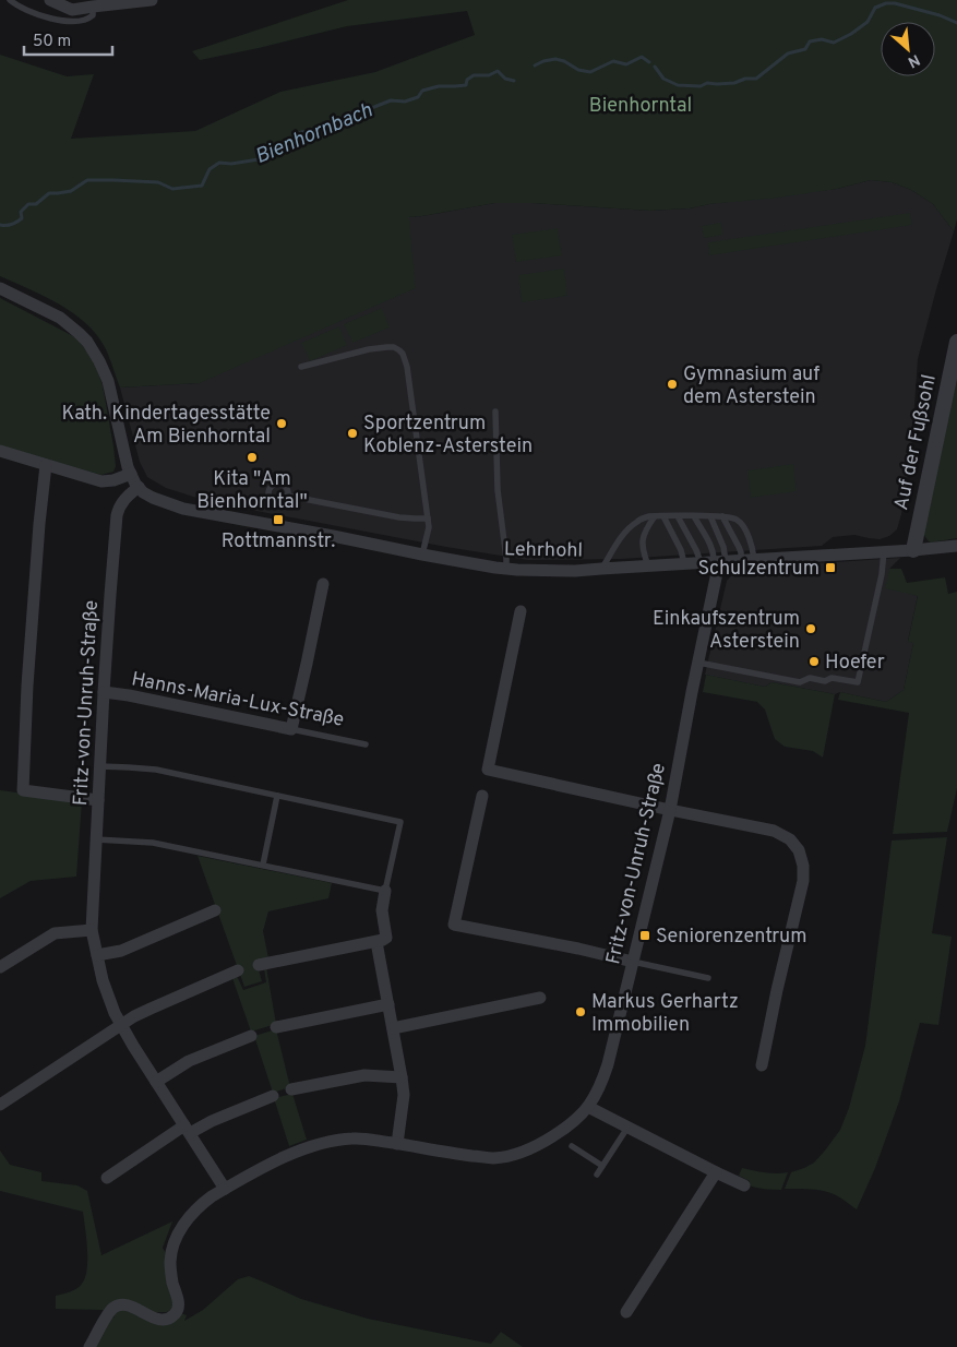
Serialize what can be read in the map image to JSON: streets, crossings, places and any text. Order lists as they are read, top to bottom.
{
  "streets": {
    "street": [
      "Auf der Fußsohl",
      "Lehrhohl",
      "Hanns-Maria-Lux-Straße",
      "Fritz-von-Unruh-Straße"
    ]
  },
  "crossings": [
    ["Auf der Fußsohl", "Lehrhohl"],
    ["Lehrhohl", "Fritz-von-Unruh-Straße"],
    ["Hanns-Maria-Lux-Straße", "Fritz-von-Unruh-Straße"]
  ],
  "water": ["Bienhornbach"],
  "parks": ["Bienhorntal"],
  "places": {
    "other": [
      "Gymnasium auf dem Asterstein",
      "Kath. Kindertagesstätte Am Bienhorntal",
      "Sportzentrum Koblenz-Asterstein",
      "Kita \"Am Bienhorntal\"",
      "Einkaufszentrum Asterstein",
      "Hoefer",
      "Markus Gerhartz Immobilien"
    ],
    "transit": ["Rottmannstr.", "Schulzentrum", "Seniorenzentrum"]
  },
  "scale_bar": "50 m",
  "north": "bottom right"
}
